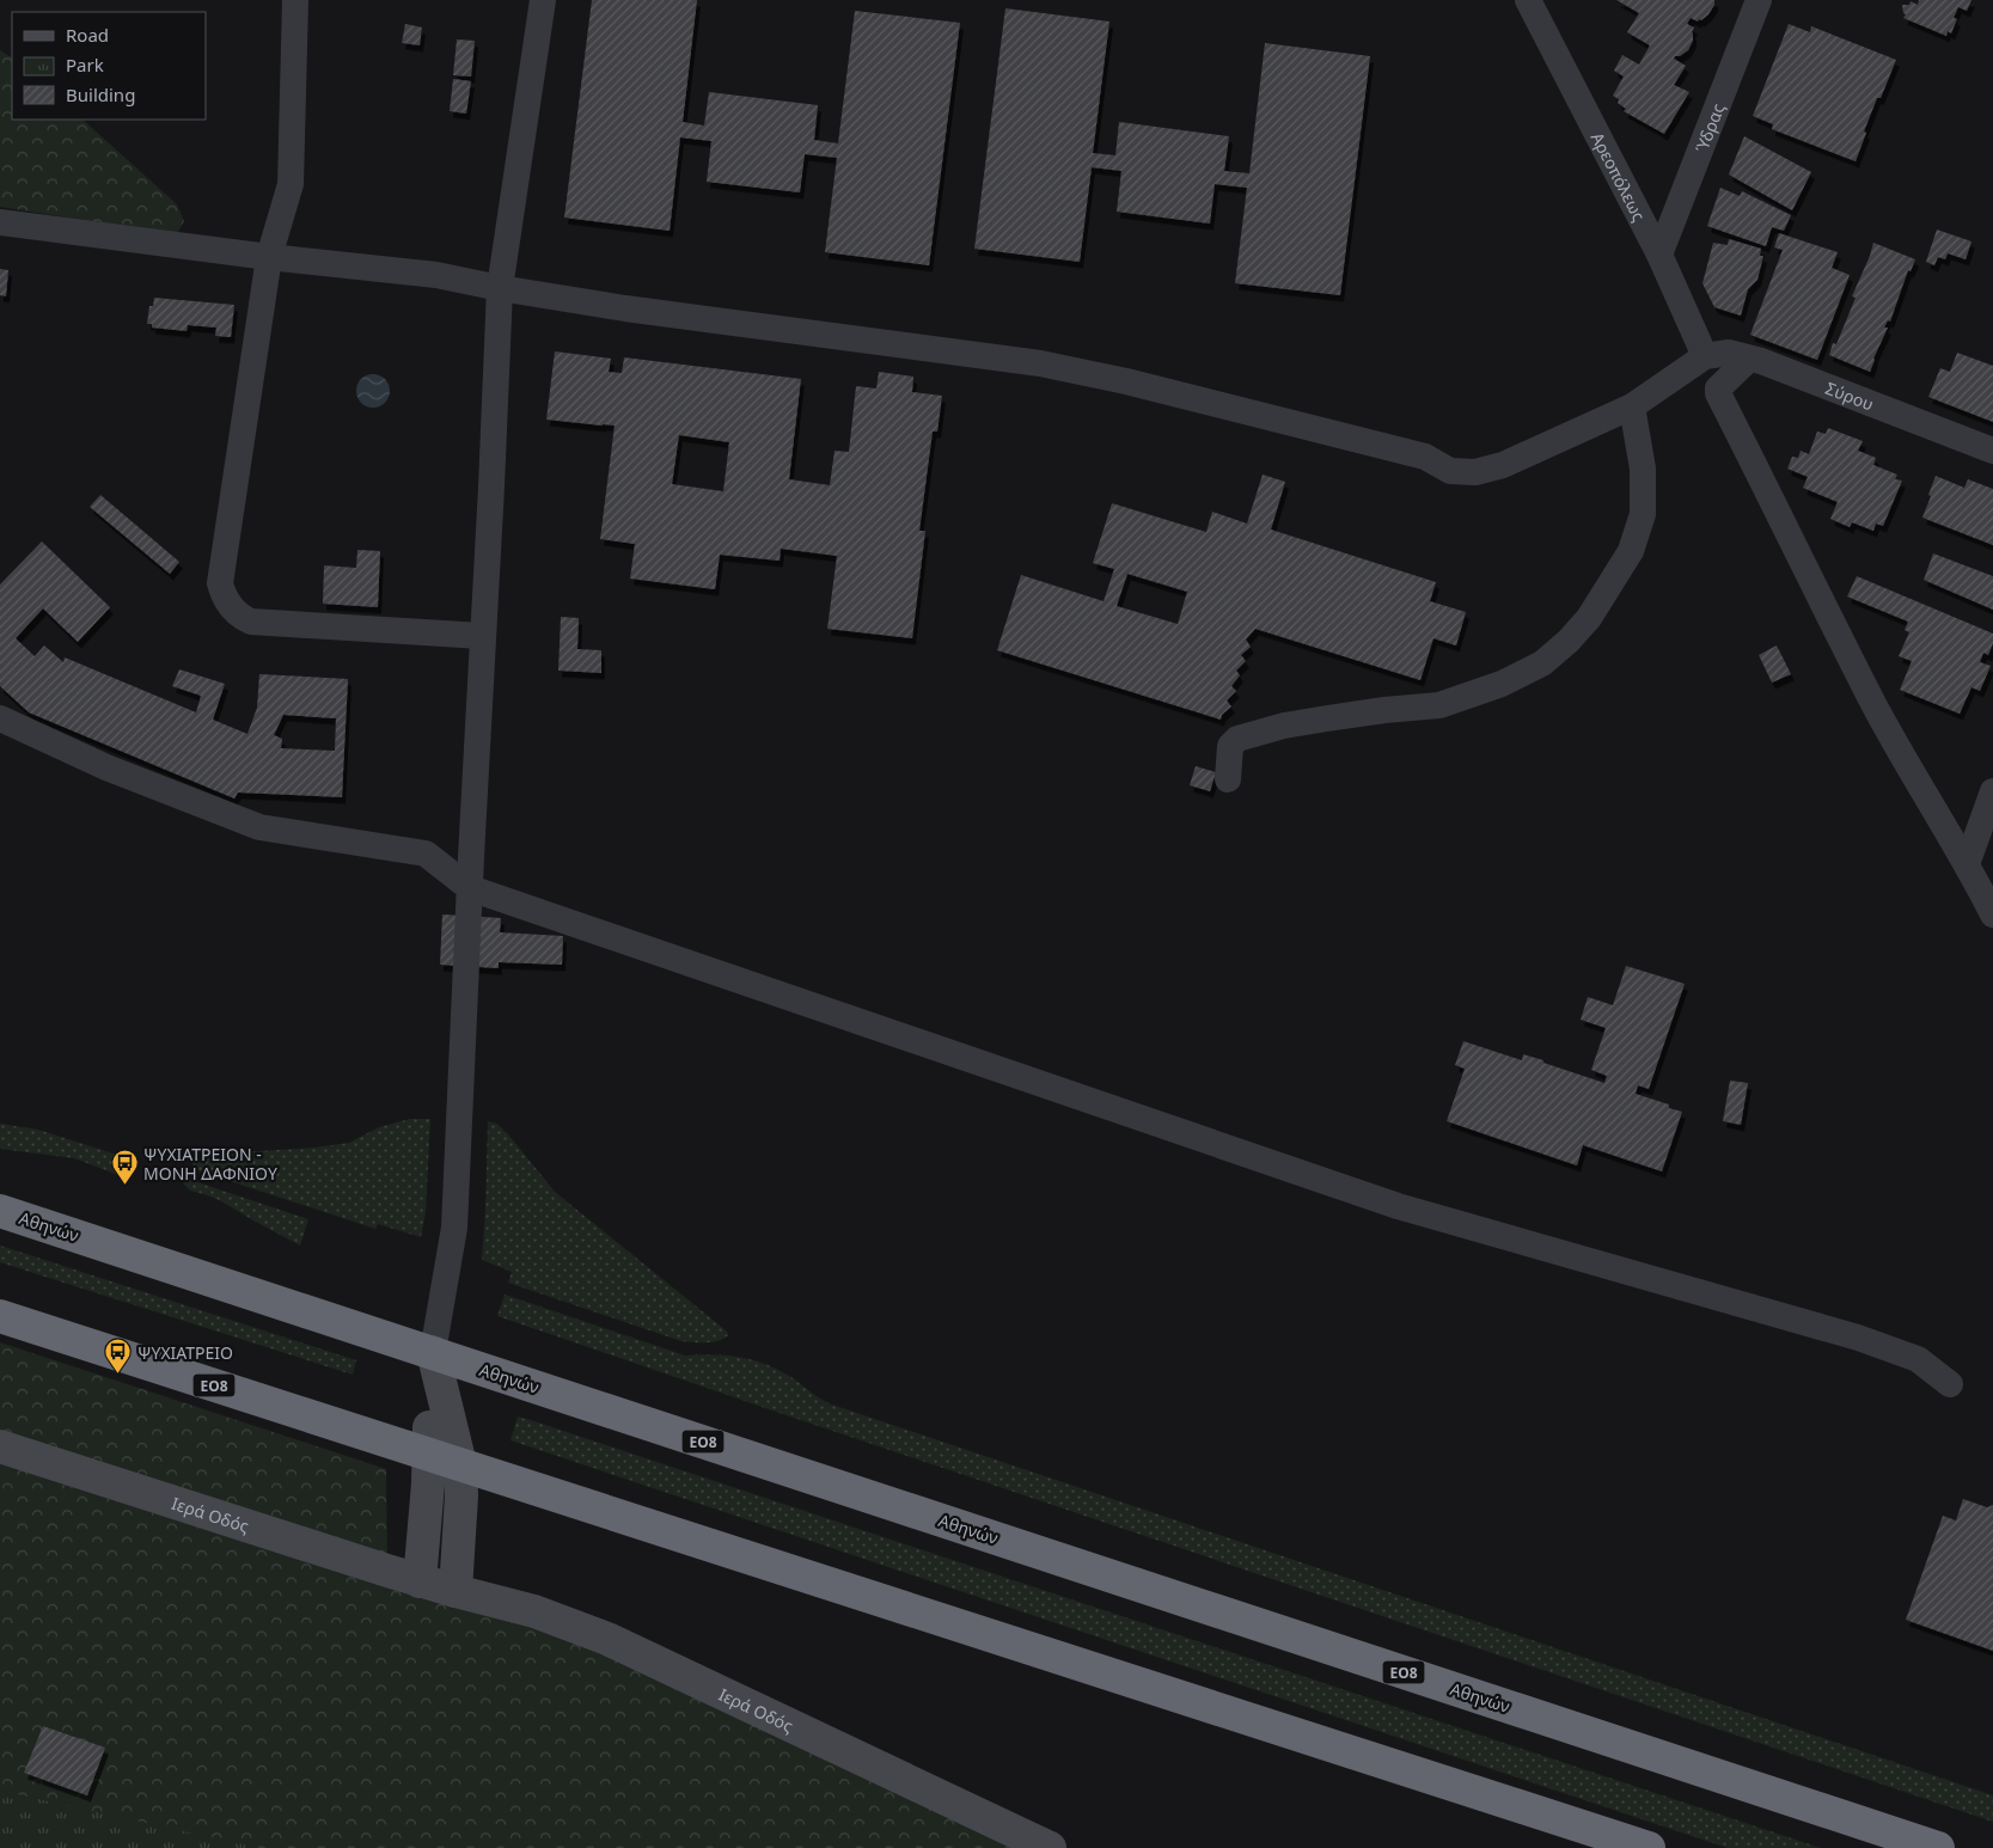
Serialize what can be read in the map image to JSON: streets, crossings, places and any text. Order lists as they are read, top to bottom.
{
  "streets": {
    "highway": ["Αθηνών", "ΕΟ8"],
    "main road": ["Ιερά Οδός"],
    "street": ["Ύδρας", "Αρεοπόλεως", "Σύρου"]
  },
  "crossings": [
    ["Ύδρας", "Αρεοπόλεως"],
    ["Αρεοπόλεως", "Σύρου"]
  ],
  "places": {
    "bus stop": ["ΨΥΧΙΑΤΡΕΙΟΝ - ΜΟΝΗ ΔΑΦΝΙΟΥ", "ΨΥΧΙΑΤΡΕΙΟ"]
  },
  "legend": ["Road", "Park", "Building"]
}
